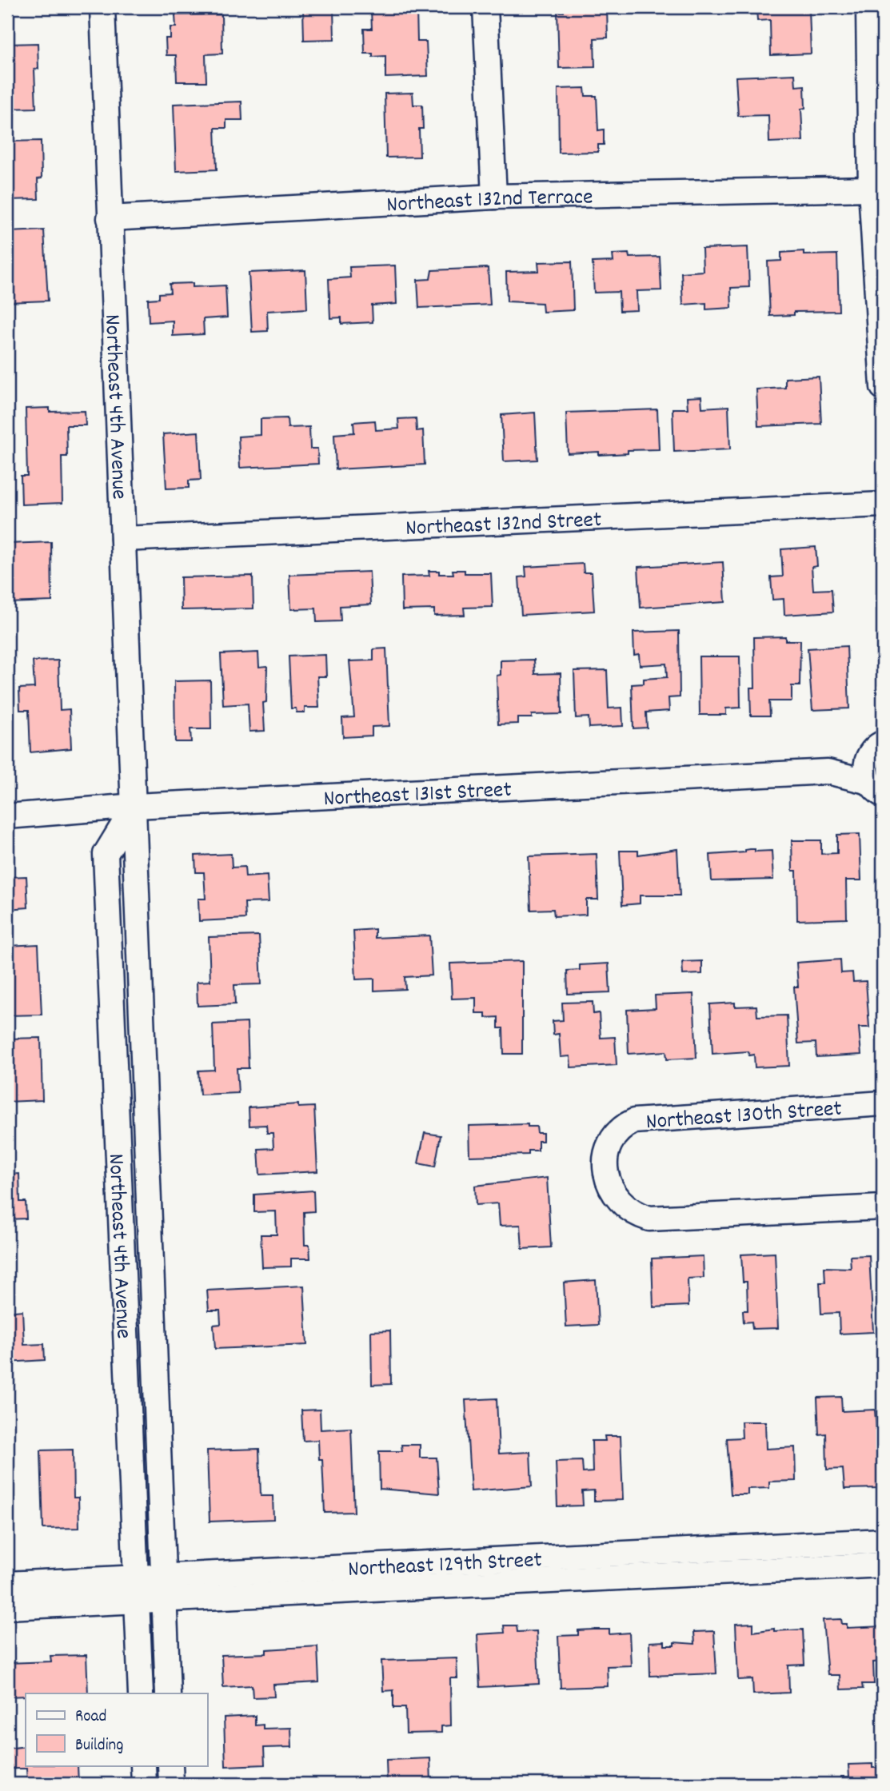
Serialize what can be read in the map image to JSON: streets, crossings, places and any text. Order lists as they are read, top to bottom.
{
  "streets": {
    "street": [
      "Northeast 132nd Terrace",
      "Northeast 4th Avenue",
      "Northeast 132nd Street",
      "Northeast 131st Street",
      "Northeast 130th Street",
      "Northeast 129th Street"
    ]
  },
  "crossings": [
    ["Northeast 132nd Terrace", "Northeast 4th Avenue"],
    ["Northeast 4th Avenue", "Northeast 132nd Street"],
    ["Northeast 4th Avenue", "Northeast 131st Street"],
    ["Northeast 4th Avenue", "Northeast 129th Street"]
  ],
  "legend": ["Road", "Building"]
}
